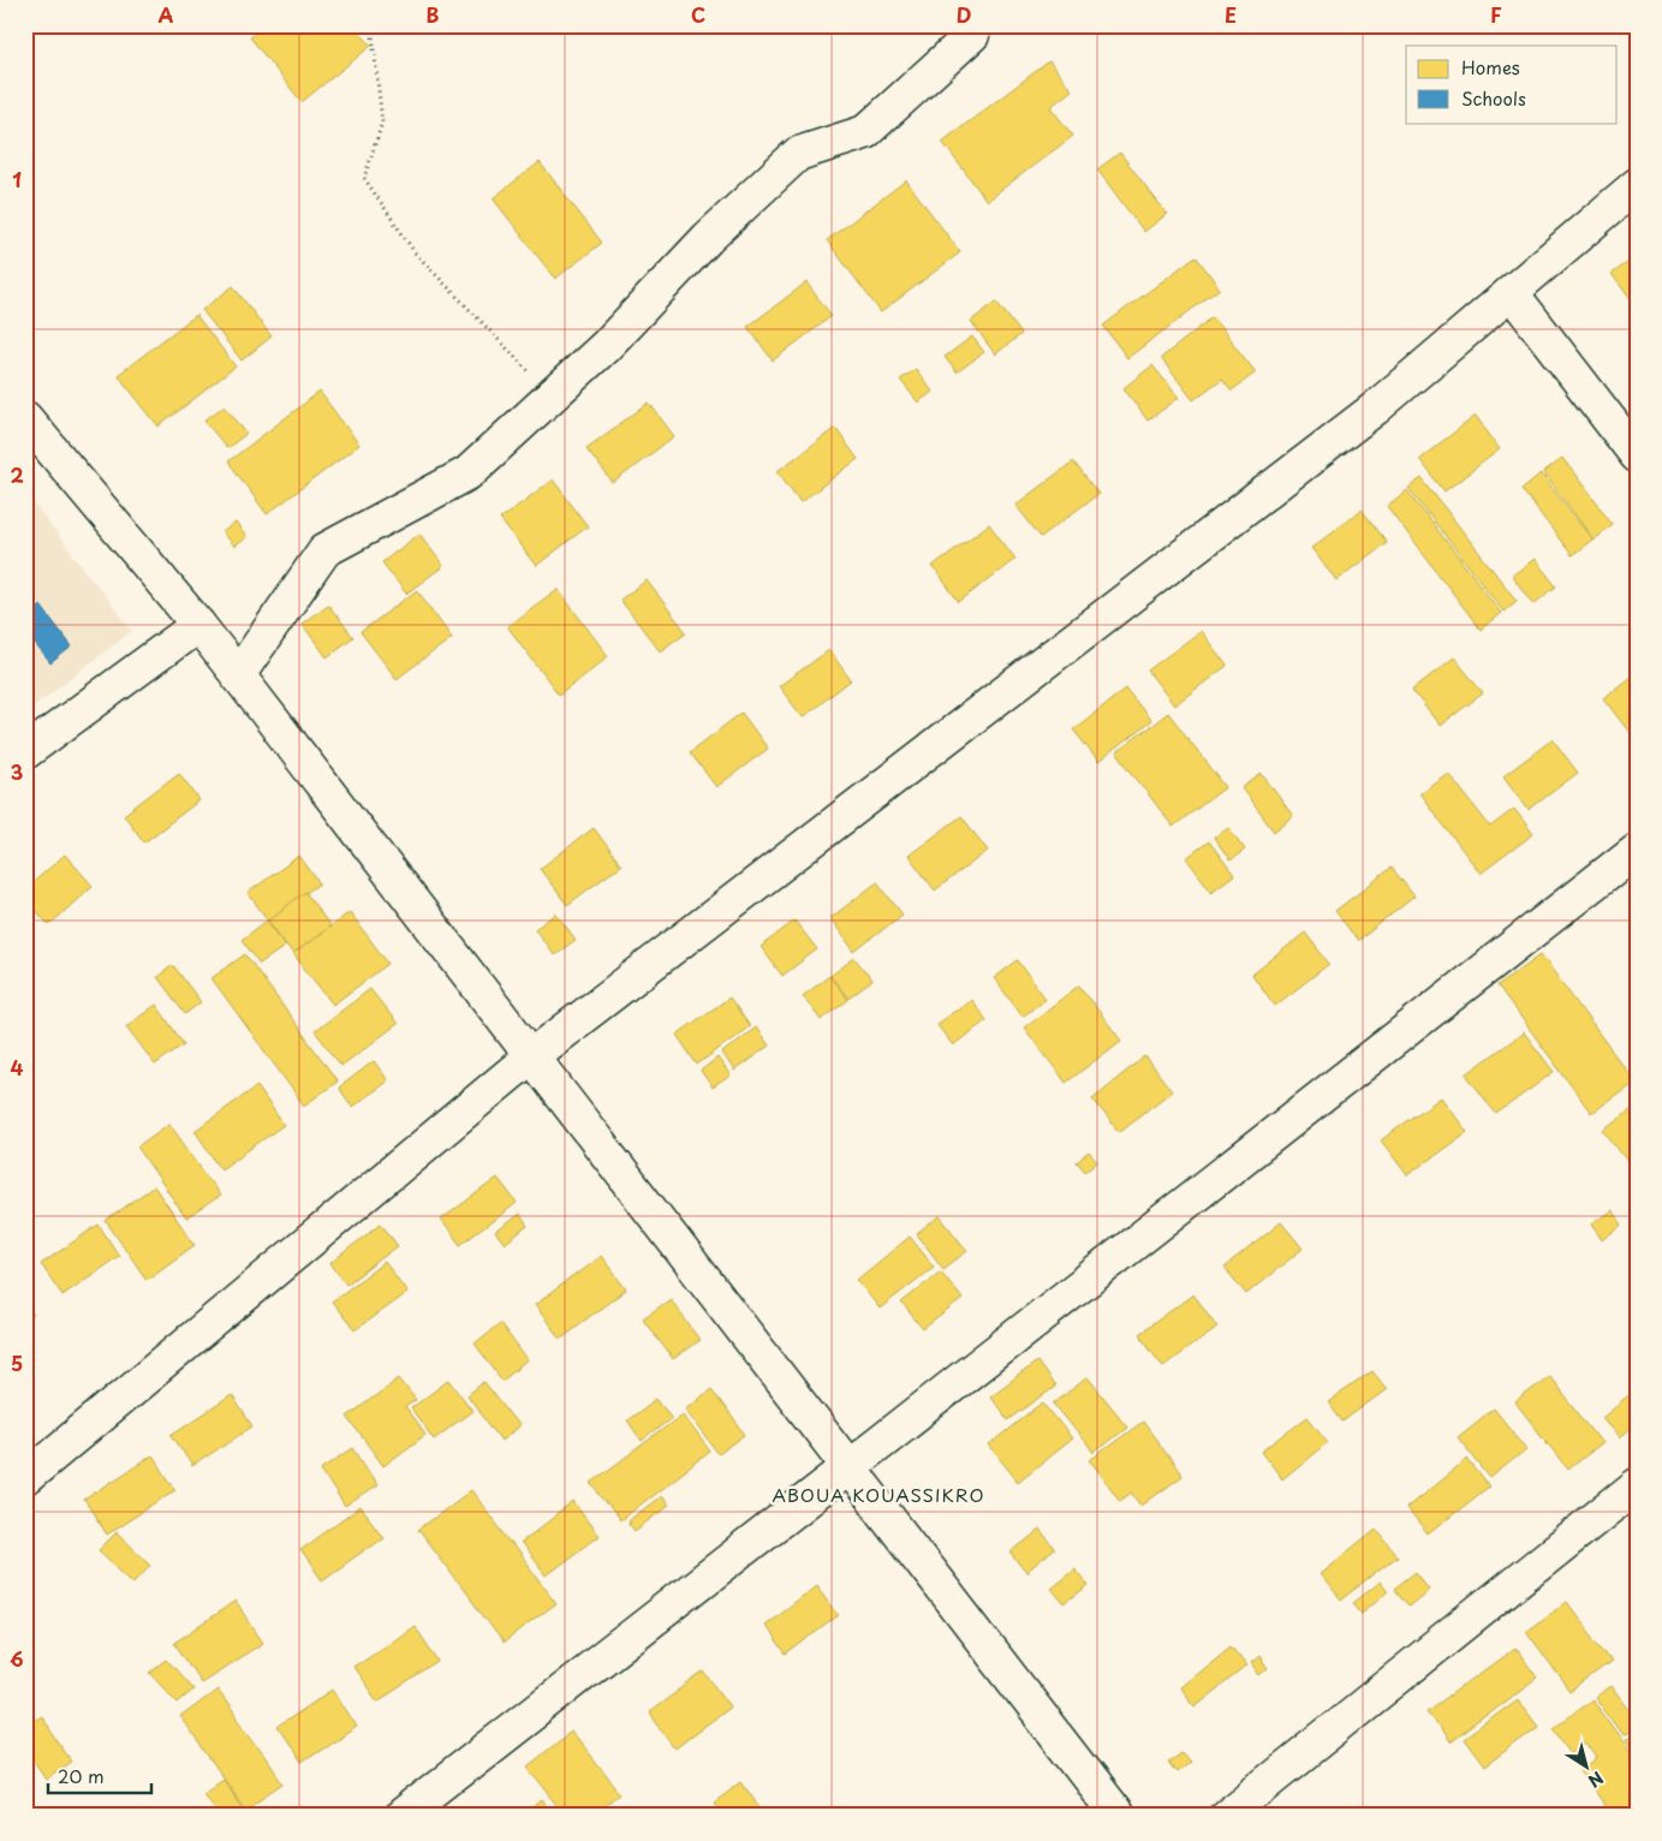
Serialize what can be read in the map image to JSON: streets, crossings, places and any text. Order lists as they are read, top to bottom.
{
  "districts": ["ABOUA KOUASSIKRO"],
  "legend": ["Homes", "Schools"],
  "scale_bar": "20 m",
  "north": "bottom right",
  "grid": {
    "columns": [
      "A",
      "B",
      "C",
      "D",
      "E",
      "F"
    ],
    "rows": [
      "1",
      "2",
      "3",
      "4",
      "5",
      "6"
    ]
  }
}
